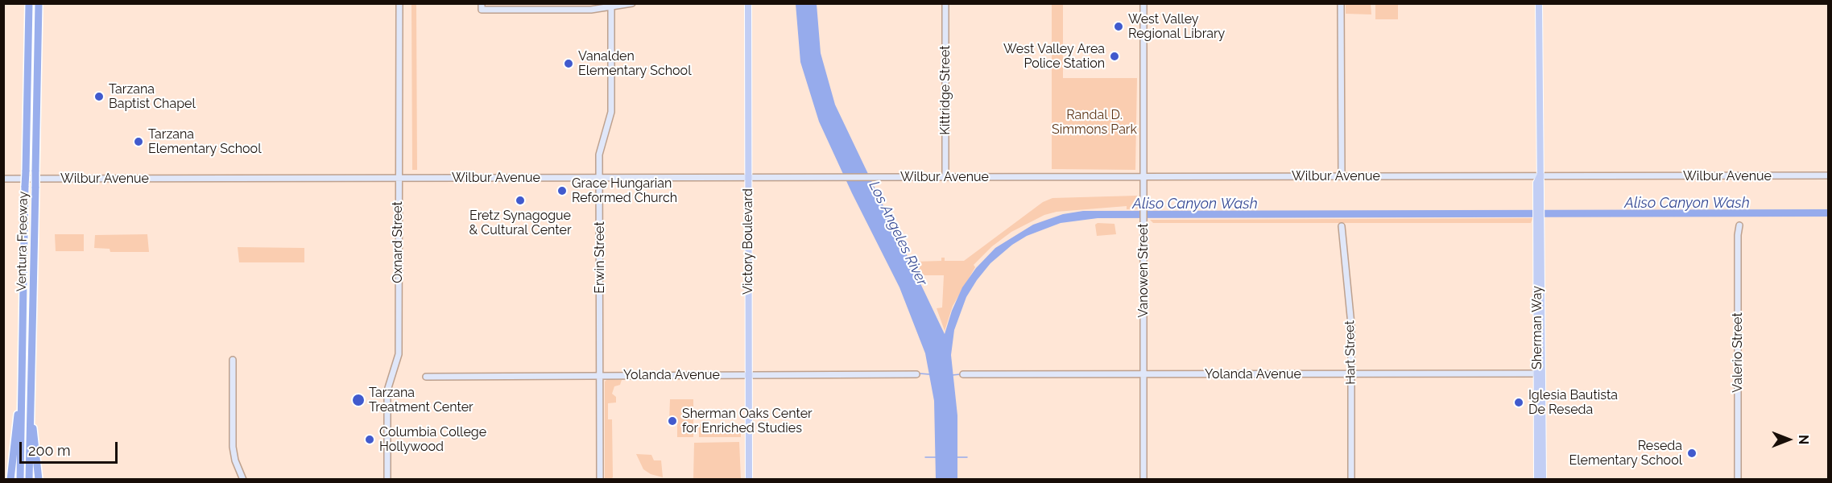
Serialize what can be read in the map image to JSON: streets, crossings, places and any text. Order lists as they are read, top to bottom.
{
  "streets": {
    "highway": ["Ventura Freeway"],
    "main road": [
      "Kittridge Street",
      "Wilbur Avenue",
      "Victory Boulevard",
      "Oxnard Street",
      "Erwin Street",
      "Vanowen Street",
      "Sherman Way",
      "Hart Street",
      "Valerio Street",
      "Yolanda Avenue"
    ]
  },
  "crossings": [
    ["Kittridge Street", "Wilbur Avenue"],
    ["Wilbur Avenue", "Victory Boulevard"],
    ["Wilbur Avenue", "Oxnard Street"],
    ["Wilbur Avenue", "Erwin Street"],
    ["Wilbur Avenue", "Vanowen Street"],
    ["Wilbur Avenue", "Sherman Way"],
    ["Victory Boulevard", "Yolanda Avenue"],
    ["Erwin Street", "Yolanda Avenue"],
    ["Vanowen Street", "Yolanda Avenue"],
    ["Sherman Way", "Yolanda Avenue"],
    ["Hart Street", "Yolanda Avenue"]
  ],
  "water": ["Aliso Canyon Wash", "Los Angeles River"],
  "parks": ["Randal D. Simmons Park"],
  "places": [
    "West Valley Regional Library",
    "West Valley Area Police Station",
    "Vanalden Elementary School",
    "Tarzana Baptist Chapel",
    "Tarzana Elementary School",
    "Grace Hungarian Reformed Church",
    "Eretz Synagogue & Cultural Center",
    "Tarzana Treatment Center",
    "Iglesia Bautista De Reseda",
    "Sherman Oaks Center for Enriched Studies",
    "Columbia College Hollywood",
    "Reseda Elementary School"
  ],
  "scale_bar": "200 m",
  "north": "right"
}
